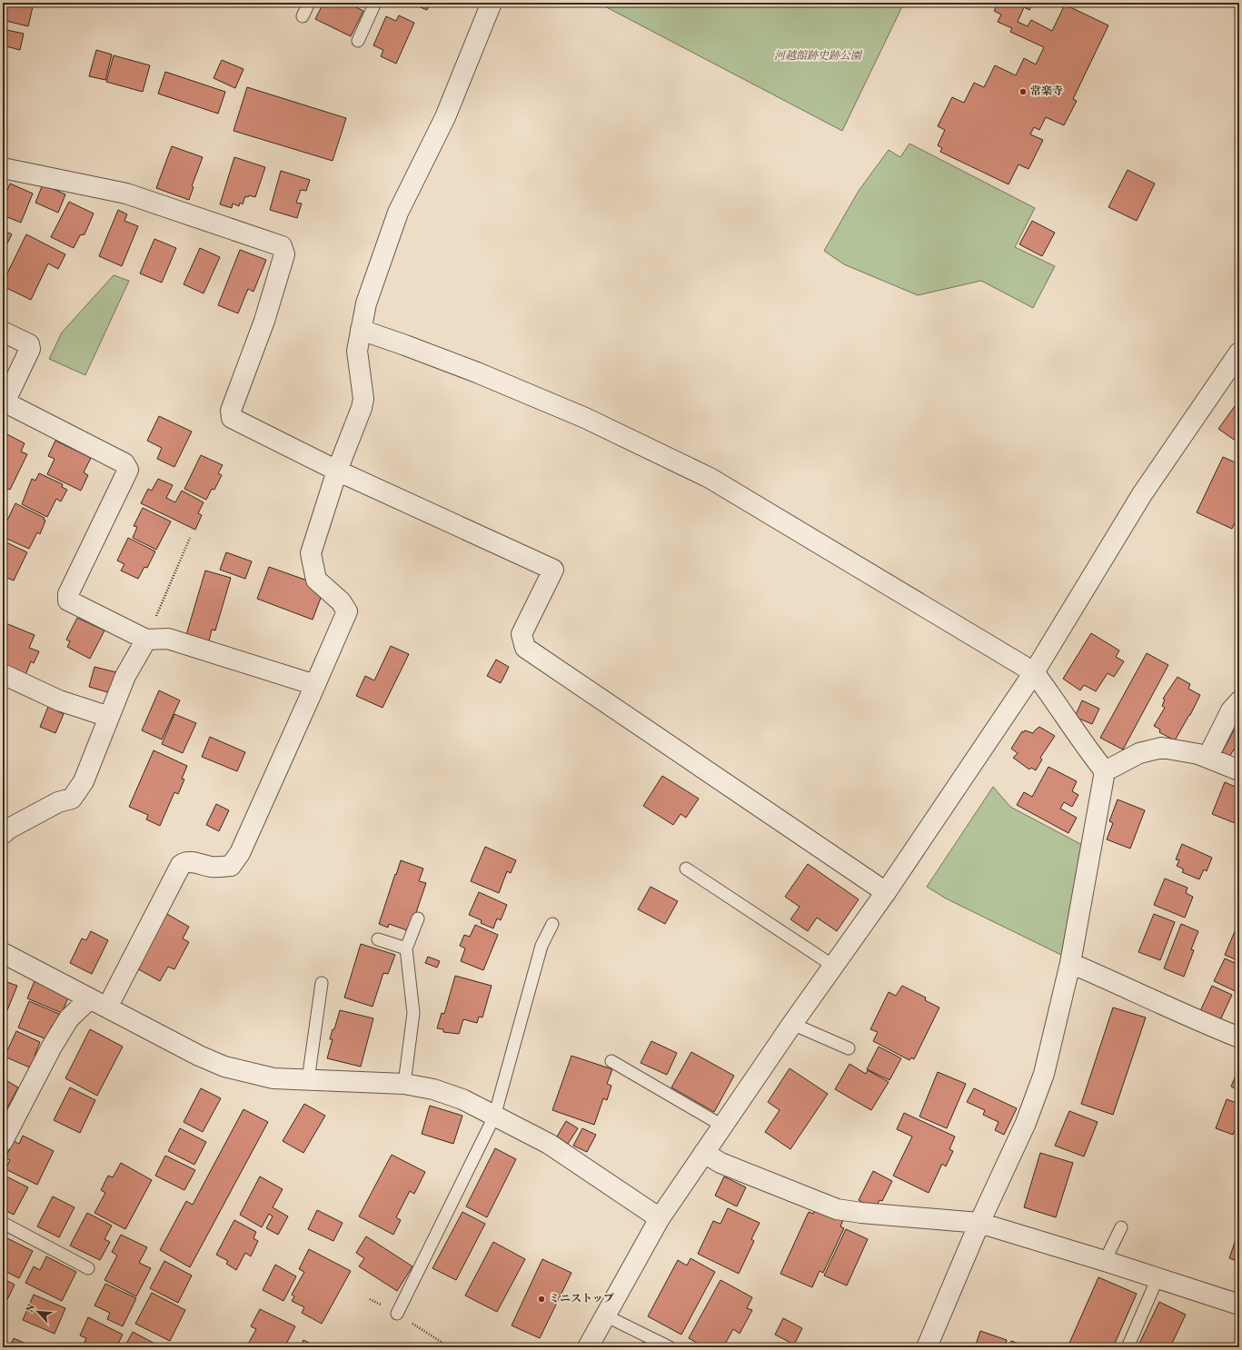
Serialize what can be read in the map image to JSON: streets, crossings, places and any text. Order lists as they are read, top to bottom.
{
  "parks": ["河越館跡史跡公園"],
  "places": ["常楽寺", "ミニストップ"],
  "north": "top left"
}
